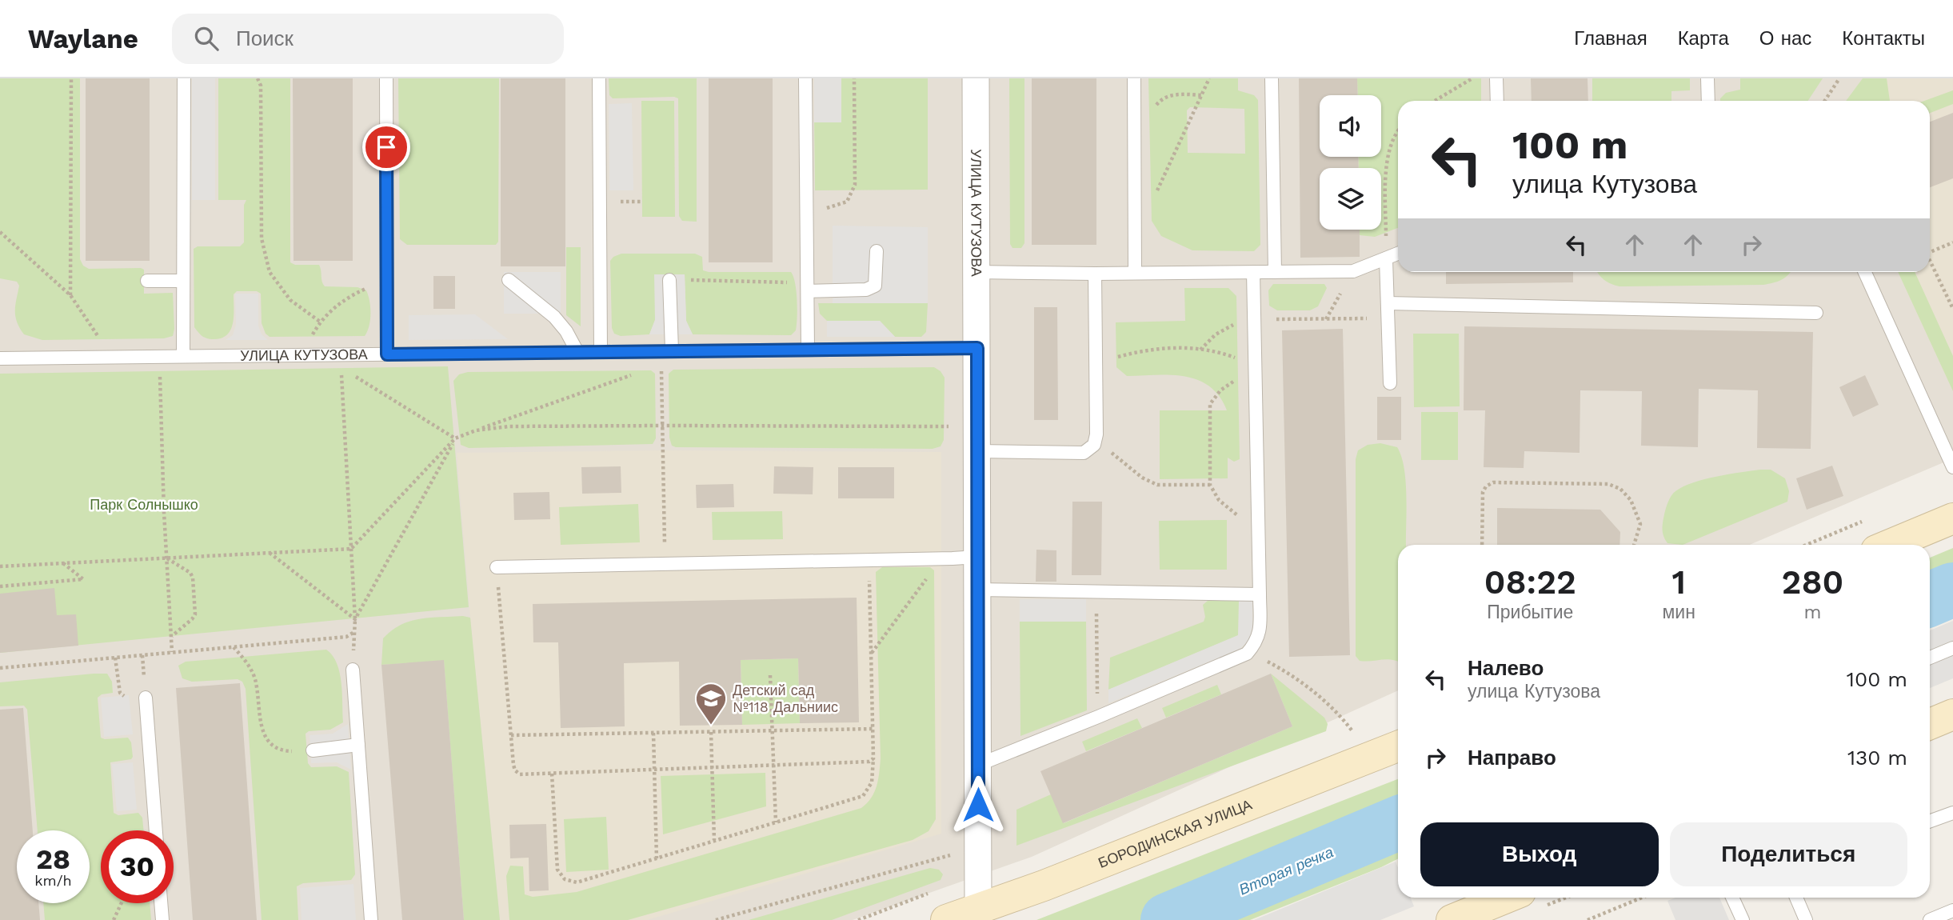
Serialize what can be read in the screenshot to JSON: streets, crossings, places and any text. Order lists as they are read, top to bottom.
{
  "streets": {
    "main road": ["БОРОДИНСКАЯ УЛИЦА"],
    "street": ["УЛИЦА КУТУЗОВА"]
  },
  "crossings": [
    ["УЛИЦА КУТУЗОВА", "БОРОДИНСКАЯ УЛИЦА"]
  ],
  "water": ["Вторая речка"],
  "parks": ["Парк Солнышко"],
  "places": {
    "school or university": ["Детский сад №118 Дальниис"]
  },
  "page": {
    "header": "Waylane",
    "search": "Поиск",
    "nav": [
      "Главная",
      "Карта",
      "О нас",
      "Контакты"
    ],
    "turn": ["100 m", "улица Кутузова"],
    "eta": [
      "08:22",
      "Прибытие",
      "1",
      "мин",
      "280",
      "m"
    ],
    "list": [
      {
        "name": "Налево",
        "note": "улица Кутузова",
        "value": "100 m"
      },
      {
        "name": "Направо",
        "value": "130 m"
      }
    ],
    "buttons": ["Выход", "Поделиться"],
    "speed": "28 km/h",
    "limit": "30"
  }
}
